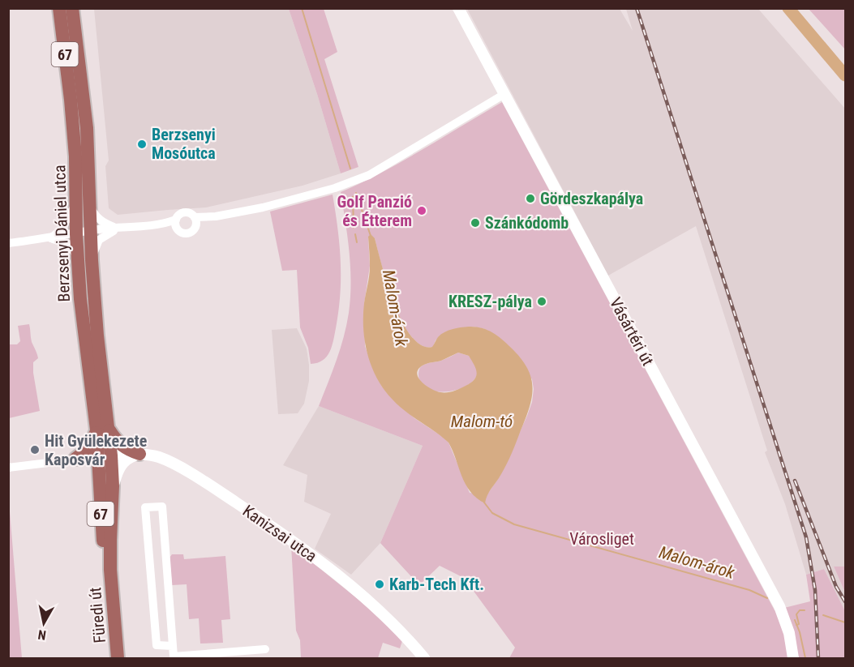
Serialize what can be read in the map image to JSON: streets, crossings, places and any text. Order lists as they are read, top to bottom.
{
  "streets": {
    "main road": ["67", "Berzsenyi Dániel utca", "Füredi út"],
    "street": ["Vásártéri út", "Kanizsai utca"]
  },
  "crossings": [
    ["Berzsenyi Dániel utca", "Kanizsai utca"],
    ["Berzsenyi Dániel utca", "Füredi út"],
    ["Kanizsai utca", "Füredi út"]
  ],
  "water": ["Malom-árok", "Malom-tó"],
  "parks": ["Városliget"],
  "places": [
    "Berzsenyi Mosóutca",
    "Gördeszkapálya",
    "Golf Panzió és Étterem",
    "Szánkódomb",
    "KRESZ-pálya",
    "Hit Gyülekezete Kaposvár",
    "Karb-Tech Kft."
  ],
  "north": "bottom"
}
